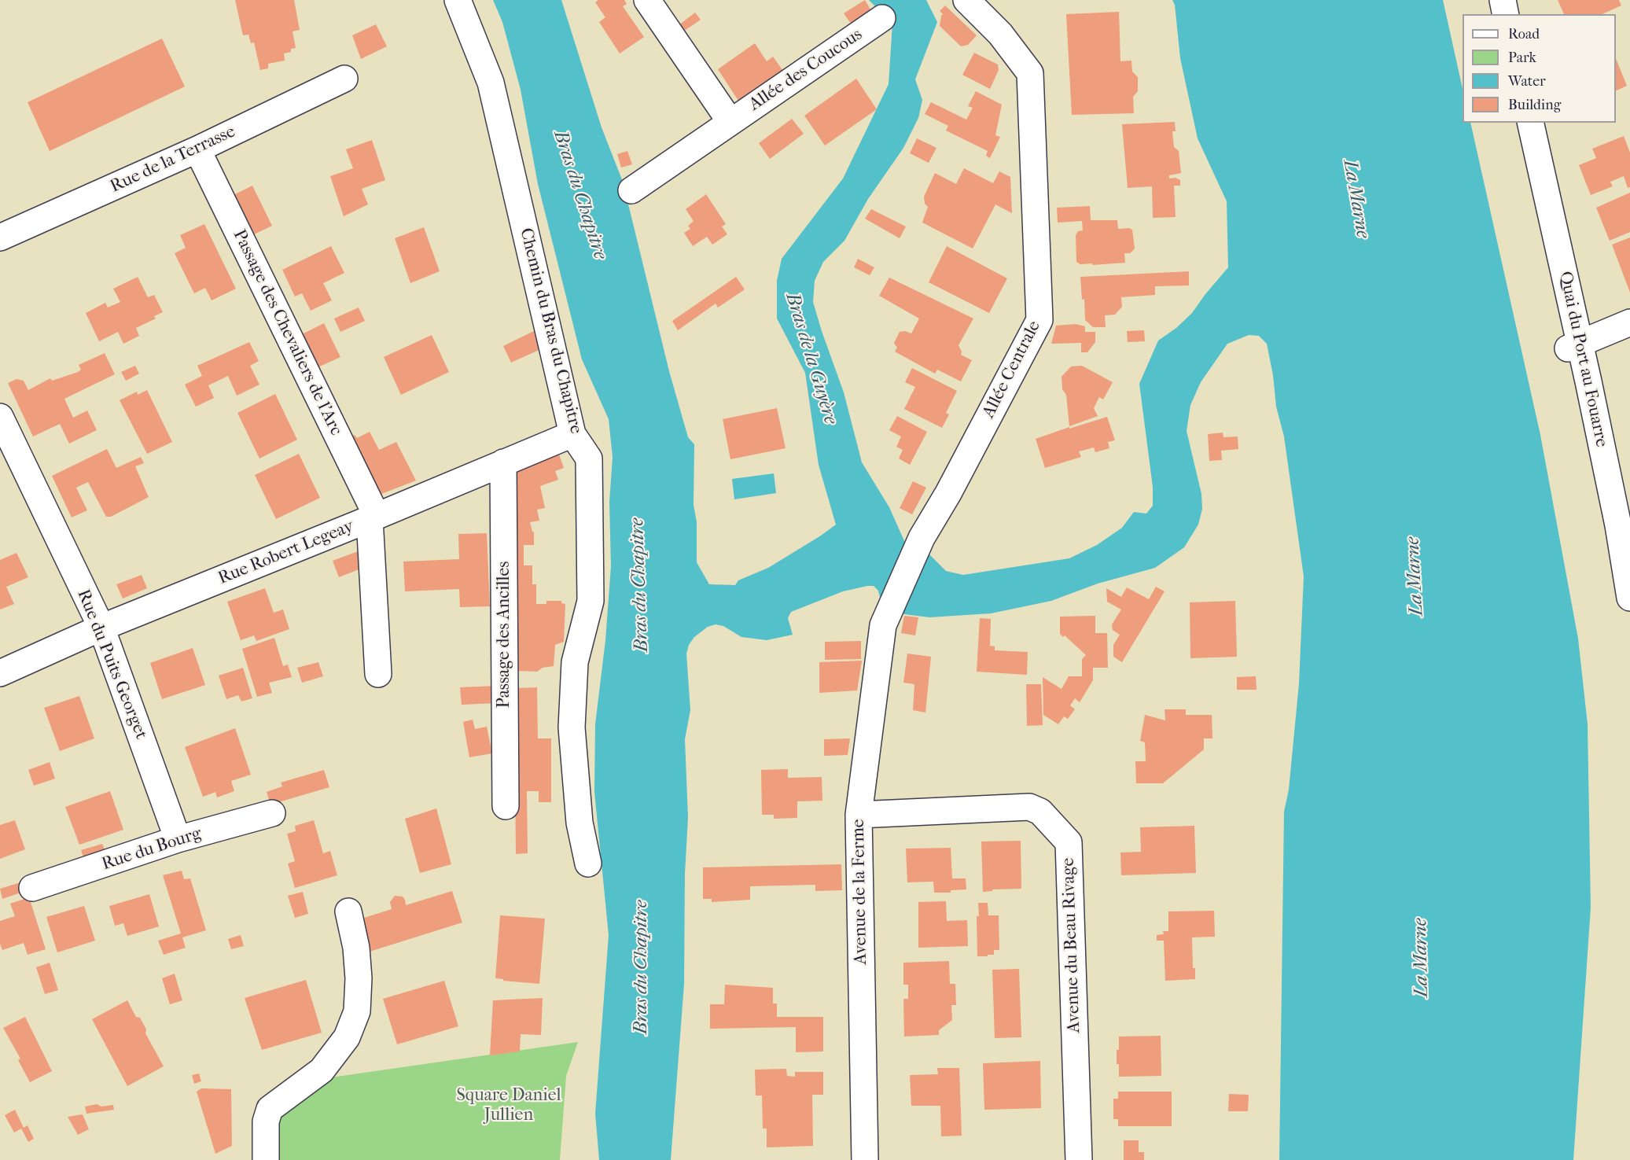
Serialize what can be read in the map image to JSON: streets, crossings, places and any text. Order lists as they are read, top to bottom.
{
  "streets": {
    "street": [
      "Allée des Coucous",
      "Rue de la Terrasse",
      "Chemin du Bras du Chapitre",
      "Passage des Chevaliers de l'Arc",
      "Quai du Port au Fouarre",
      "Allée Centrale",
      "Rue Robert Legeay",
      "Passage des Ancilles",
      "Rue du Puits Georget",
      "Rue du Bourg",
      "Avenue de la Ferme",
      "Avenue du Beau Rivage"
    ]
  },
  "crossings": [
    ["Rue de la Terrasse", "Passage des Chevaliers de l'Arc"],
    ["Chemin du Bras du Chapitre", "Rue Robert Legeay"],
    ["Passage des Chevaliers de l'Arc", "Rue Robert Legeay"],
    ["Allée Centrale", "Avenue de la Ferme"],
    ["Rue Robert Legeay", "Passage des Ancilles"],
    ["Rue Robert Legeay", "Rue du Puits Georget"],
    ["Rue du Puits Georget", "Rue du Bourg"],
    ["Avenue de la Ferme", "Avenue du Beau Rivage"]
  ],
  "water": ["Bras du Chapitre", "La Marne", "Bras de la Guyère"],
  "parks": ["Square Daniel Jullien"],
  "legend": [
    "Road",
    "Park",
    "Water",
    "Building"
  ]
}
